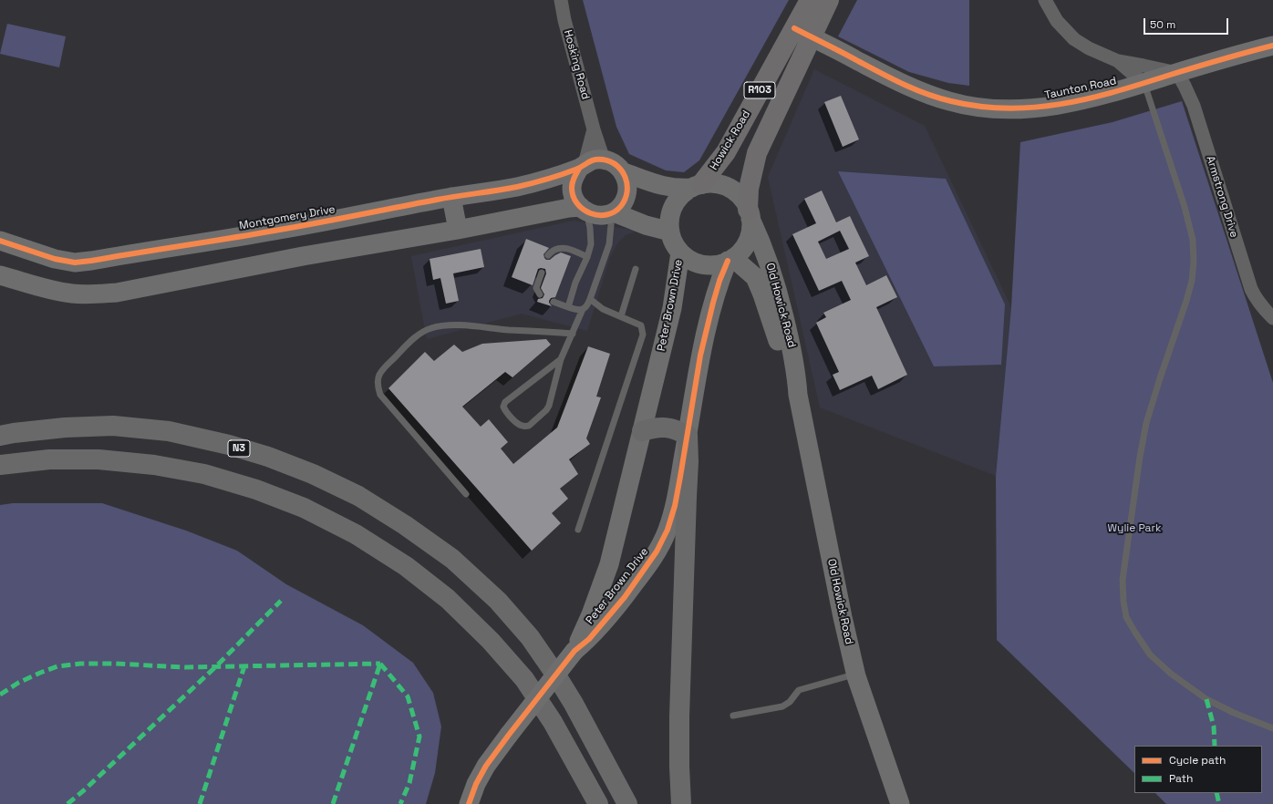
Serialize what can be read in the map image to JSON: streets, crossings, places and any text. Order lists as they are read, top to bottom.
{
  "streets": {
    "highway": ["N3"],
    "main road": ["R103", "Howick Road"],
    "street": [
      "Hosking Road",
      "Taunton Road",
      "Armstrong Drive",
      "Montgomery Drive",
      "Peter Brown Drive",
      "Old Howick Road"
    ]
  },
  "crossings": [
    ["Hosking Road", "Montgomery Drive"],
    ["Taunton Road", "Howick Road"],
    ["Taunton Road", "Armstrong Drive"],
    ["R103", "Howick Road"],
    ["R103", "Peter Brown Drive"],
    ["R103", "Old Howick Road"],
    ["Howick Road", "Peter Brown Drive"],
    ["Howick Road", "Old Howick Road"],
    ["Peter Brown Drive", "Old Howick Road"]
  ],
  "parks": ["Wylie Park"],
  "legend": ["Cycle path", "Path"],
  "scale_bar": "50 m"
}
